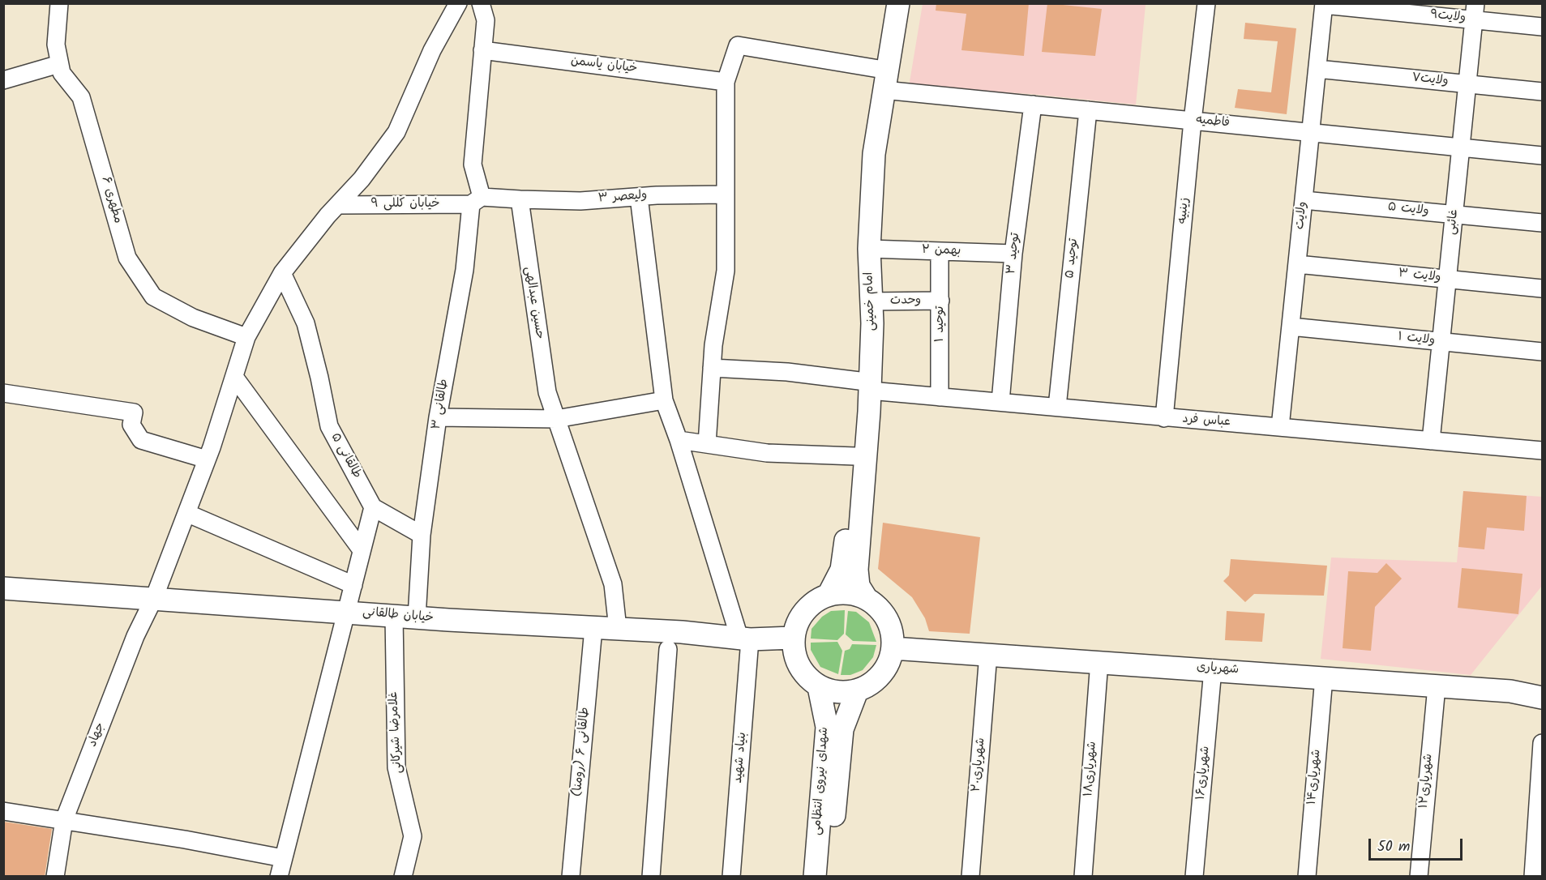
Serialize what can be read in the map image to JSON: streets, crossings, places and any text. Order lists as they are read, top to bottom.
{
  "streets": {
    "main road": [
      "امام خمینی",
      "خیابان طالقانی",
      "شهریاری",
      "شهدای نیروی انتظامی"
    ],
    "street": [
      "ولایت۹",
      "خیابان یاسمن",
      "ولایت۷",
      "فاطمیه",
      "ولیعصر ۳",
      "مطهری ۶",
      "خیابان کللی ۹",
      "ولایت ۵",
      "زینبیه",
      "ولایت",
      "غائبی",
      "بهمن ۲",
      "توحید ۳",
      "توحید ۵",
      "ولایت ۳",
      "وحدت",
      "حسین عبدالهی",
      "توحید ۱",
      "ولایت ۱",
      "طالقانی ۳",
      "عباس فرد",
      "طالقانی ۵",
      "غلامرضا شیرکانی",
      "جهاد",
      "طالقانی ۶ (رومنا)",
      "بنیاد شهید",
      "شهریاری۲۰",
      "شهریاری۱۸",
      "شهریاری۱۶",
      "شهریاری۱۴",
      "شهریاری۱۲"
    ]
  },
  "crossings": [
    ["ولایت۹", "ولایت"],
    ["ولایت۹", "غائبی"],
    ["ولایت۷", "ولایت"],
    ["ولایت۷", "غائبی"],
    ["فاطمیه", "زینبیه"],
    ["فاطمیه", "ولایت"],
    ["فاطمیه", "غائبی"],
    ["فاطمیه", "توحید ۳"],
    ["فاطمیه", "توحید ۵"],
    ["فاطمیه", "امام خمینی"],
    ["ولیعصر ۳", "حسین عبدالهی"],
    ["مطهری ۶", "جهاد"],
    ["خیابان کللی ۹", "طالقانی ۳"],
    ["خیابان کللی ۹", "جهاد"],
    ["ولایت ۵", "ولایت"],
    ["ولایت ۵", "غائبی"],
    ["زینبیه", "عباس فرد"],
    ["ولایت", "ولایت ۳"],
    ["ولایت", "ولایت ۱"],
    ["ولایت", "عباس فرد"],
    ["غائبی", "ولایت ۳"],
    ["غائبی", "ولایت ۱"],
    ["غائبی", "عباس فرد"],
    ["بهمن ۲", "توحید ۳"],
    ["بهمن ۲", "امام خمینی"],
    ["بهمن ۲", "توحید ۱"],
    ["توحید ۳", "عباس فرد"],
    ["توحید ۵", "عباس فرد"],
    ["امام خمینی", "وحدت"],
    ["امام خمینی", "عباس فرد"],
    ["امام خمینی", "خیابان طالقانی"],
    ["امام خمینی", "شهریاری"],
    ["امام خمینی", "شهدای نیروی انتظامی"],
    ["وحدت", "توحید ۱"],
    ["حسین عبدالهی", "خیابان طالقانی"],
    ["توحید ۱", "عباس فرد"],
    ["طالقانی ۳", "خیابان طالقانی"],
    ["طالقانی ۵", "جهاد"],
    ["خیابان طالقانی", "شهریاری"],
    ["خیابان طالقانی", "غلامرضا شیرکانی"],
    ["خیابان طالقانی", "جهاد"],
    ["خیابان طالقانی", "طالقانی ۶ (رومنا)"],
    ["خیابان طالقانی", "بنیاد شهید"],
    ["خیابان طالقانی", "شهدای نیروی انتظامی"],
    ["شهریاری", "شهریاری۲۰"],
    ["شهریاری", "شهریاری۱۸"],
    ["شهریاری", "شهریاری۱۶"],
    ["شهریاری", "شهریاری۱۴"],
    ["شهریاری", "شهدای نیروی انتظامی"],
    ["شهریاری", "شهریاری۱۲"]
  ],
  "scale_bar": "50 m"
}
